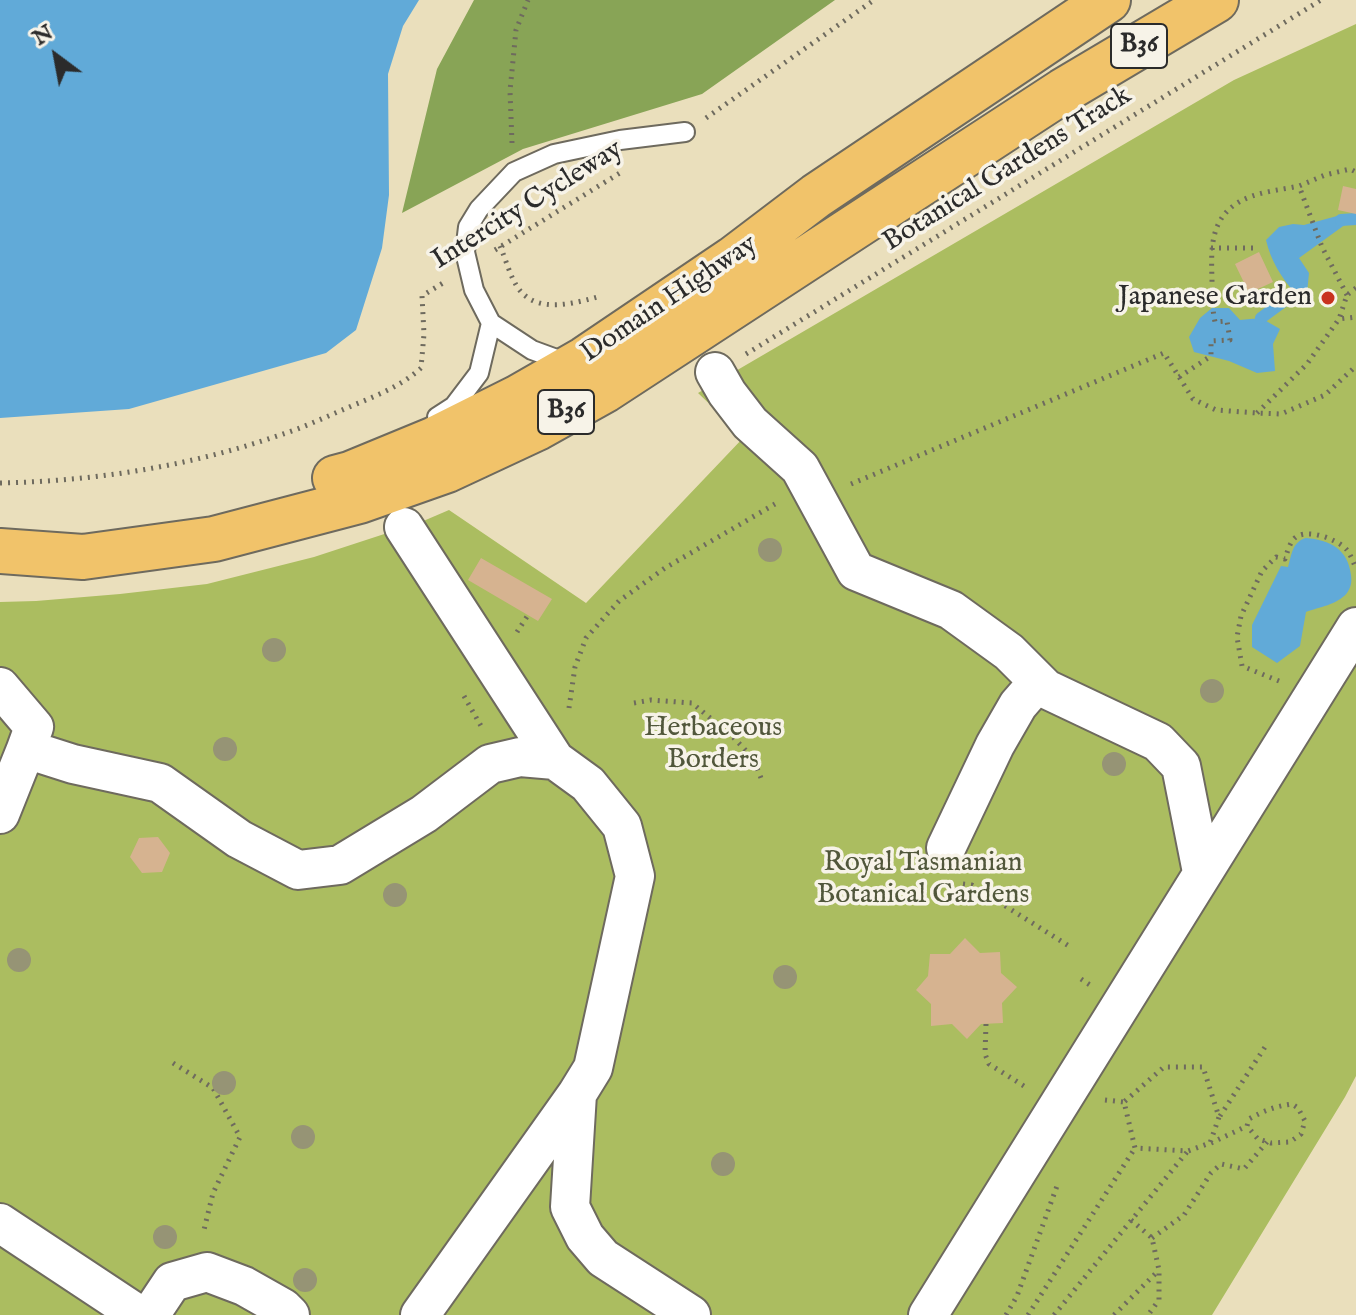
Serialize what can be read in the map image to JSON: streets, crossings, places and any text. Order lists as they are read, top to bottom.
{
  "streets": {
    "main road": ["B36", "Domain Highway"],
    "path": ["Botanical Gardens Track", "Intercity Cycleway"]
  },
  "parks": ["Herbaceous Borders", "Royal Tasmanian Botanical Gardens"],
  "places": ["Japanese Garden"],
  "north": "top left"
}
